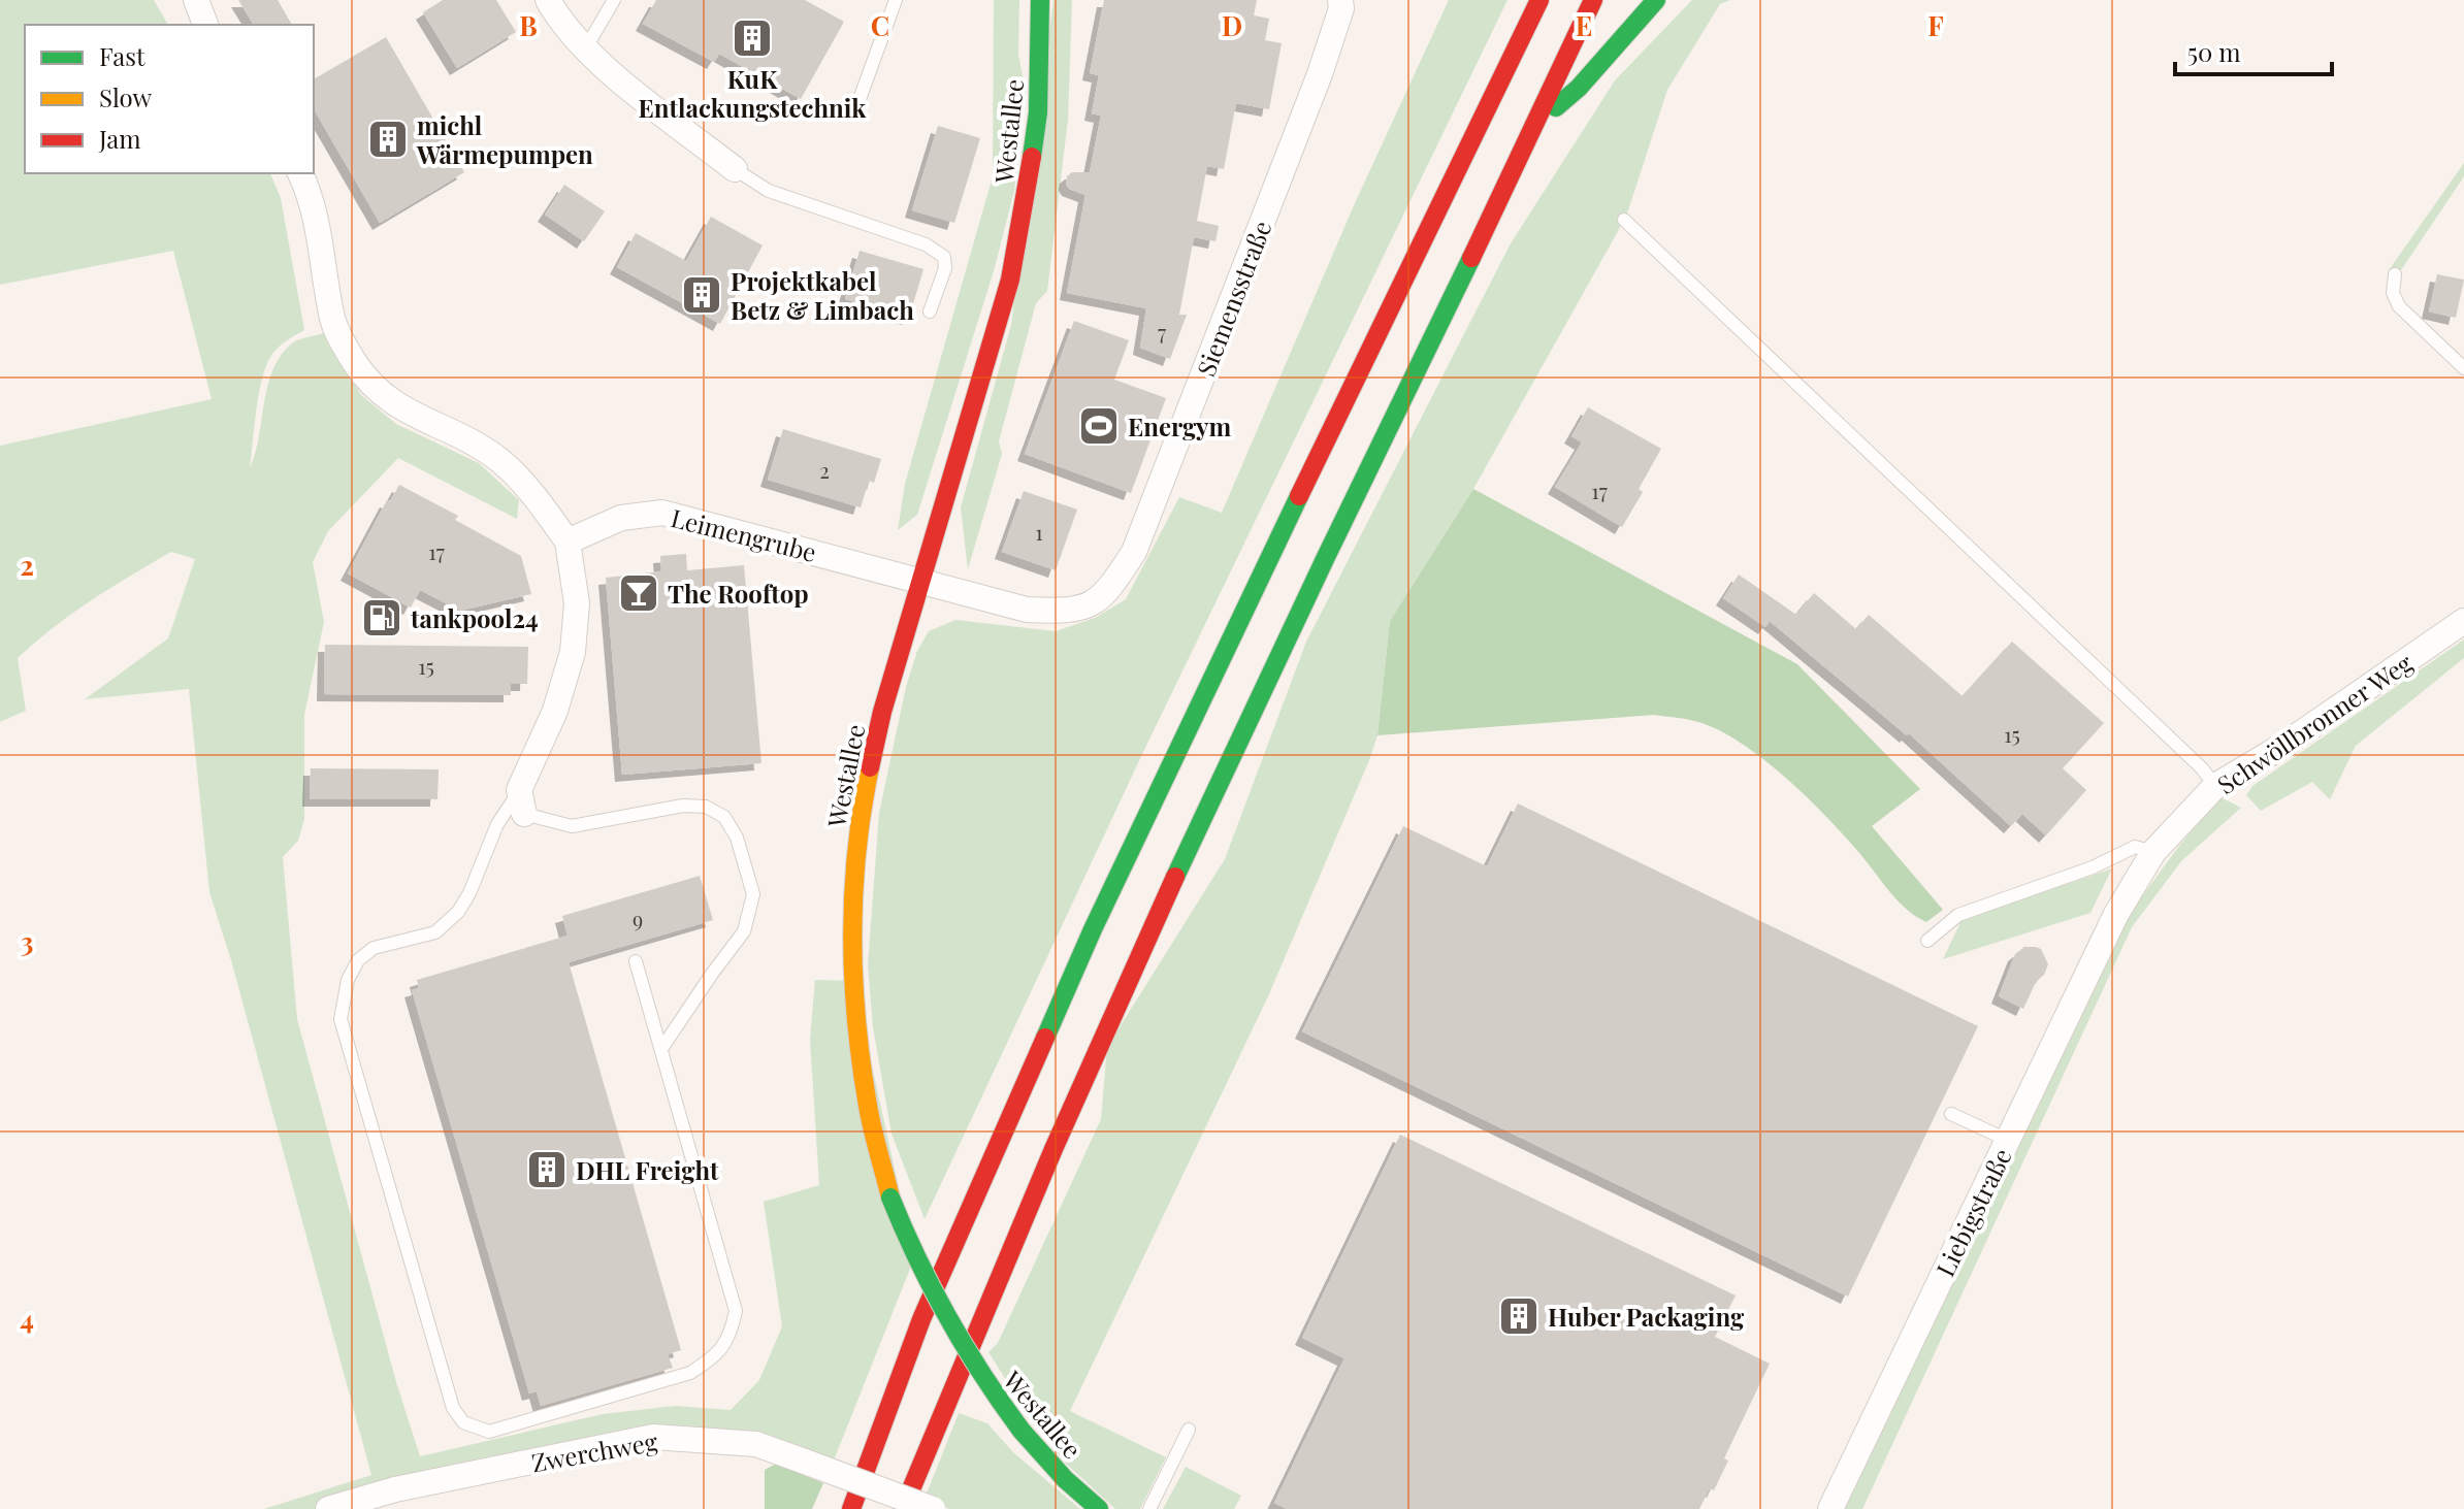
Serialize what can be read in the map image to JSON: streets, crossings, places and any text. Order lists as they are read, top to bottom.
{
  "streets": {
    "main road": ["Westallee"],
    "street": [
      "Siemensstraße",
      "Leimengrube",
      "Schwöllbronner Weg",
      "Liebigstraße",
      "Zwerchweg"
    ]
  },
  "crossings": [
    ["Westallee", "Siemensstraße"],
    ["Westallee", "Leimengrube"],
    ["Siemensstraße", "Leimengrube"],
    ["Schwöllbronner Weg", "Liebigstraße"]
  ],
  "places": {
    "building": [
      "KuK Entlackungstechnik",
      "michl Wärmepumpen",
      "Projektkabel Betz & Limbach",
      "DHL Freight",
      "Huber Packaging"
    ],
    "sports": ["Energym"],
    "bar": ["The Rooftop"],
    "fuel station": ["tankpool24"]
  },
  "house_numbers": [
    "7",
    "2",
    "17",
    "1",
    "17",
    "15",
    "15",
    "9"
  ],
  "legend": ["Fast", "Slow", "Jam"],
  "scale_bar": "50 m",
  "grid": {
    "columns": [
      "B",
      "C",
      "D",
      "E",
      "F"
    ],
    "rows": ["2", "3", "4"]
  }
}
